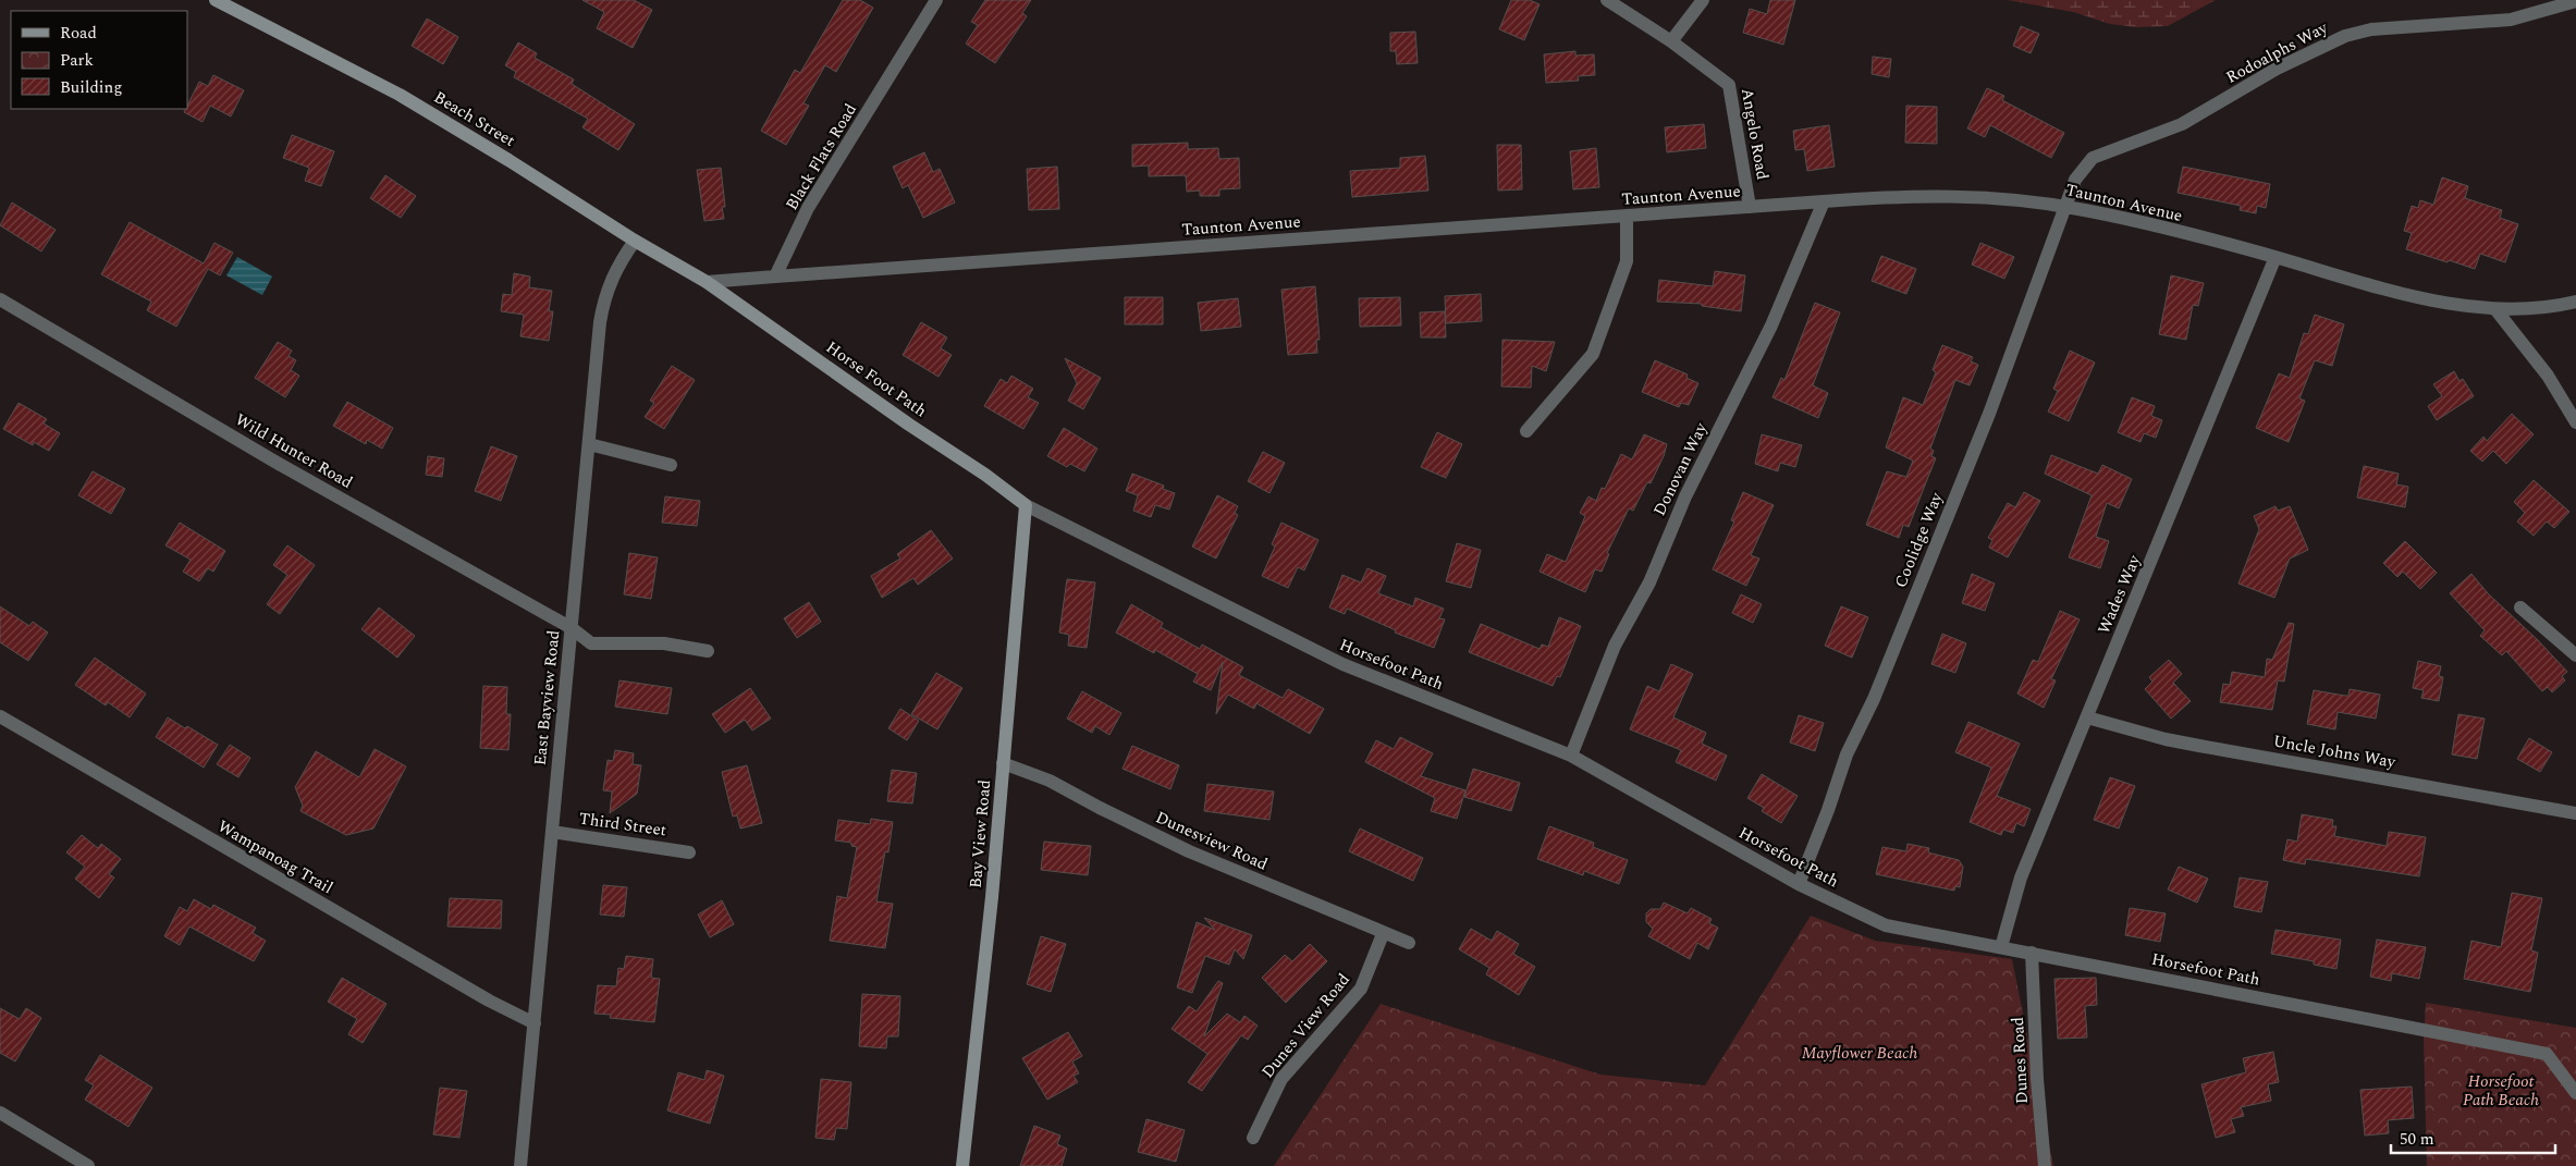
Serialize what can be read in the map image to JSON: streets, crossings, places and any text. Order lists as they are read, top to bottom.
{
  "streets": {
    "street": [
      "Rodoalphs Way",
      "Beach Street",
      "Angelo Road",
      "Black Flats Road",
      "Taunton Avenue",
      "Horse Foot Path",
      "Wild Hunter Road",
      "Donovan Way",
      "Coolidge Way",
      "Wades Way",
      "Horsefoot Path",
      "East Bayview Road",
      "Uncle Johns Way",
      "Third Street",
      "Bay View Road",
      "Dunesview Road",
      "Wampanoag Trail",
      "Dunes View Road",
      "Dunes Road"
    ]
  },
  "crossings": [
    ["Rodoalphs Way", "Taunton Avenue"],
    ["Rodoalphs Way", "Coolidge Way"],
    ["Beach Street", "Horse Foot Path"],
    ["Beach Street", "East Bayview Road"],
    ["Angelo Road", "Taunton Avenue"],
    ["Black Flats Road", "Taunton Avenue"],
    ["Taunton Avenue", "Donovan Way"],
    ["Taunton Avenue", "Coolidge Way"],
    ["Taunton Avenue", "Wades Way"],
    ["Horse Foot Path", "Horsefoot Path"],
    ["Horse Foot Path", "Bay View Road"],
    ["Wild Hunter Road", "East Bayview Road"],
    ["Donovan Way", "Horsefoot Path"],
    ["Coolidge Way", "Horsefoot Path"],
    ["Wades Way", "Horsefoot Path"],
    ["Wades Way", "Uncle Johns Way"],
    ["Horsefoot Path", "Bay View Road"],
    ["Horsefoot Path", "Dunes Road"],
    ["East Bayview Road", "Third Street"],
    ["East Bayview Road", "Wampanoag Trail"],
    ["Bay View Road", "Dunesview Road"],
    ["Dunesview Road", "Dunes View Road"]
  ],
  "parks": ["Mayflower Beach", "Horsefoot Path Beach"],
  "legend": ["Road", "Park", "Building"],
  "scale_bar": "50 m"
}
